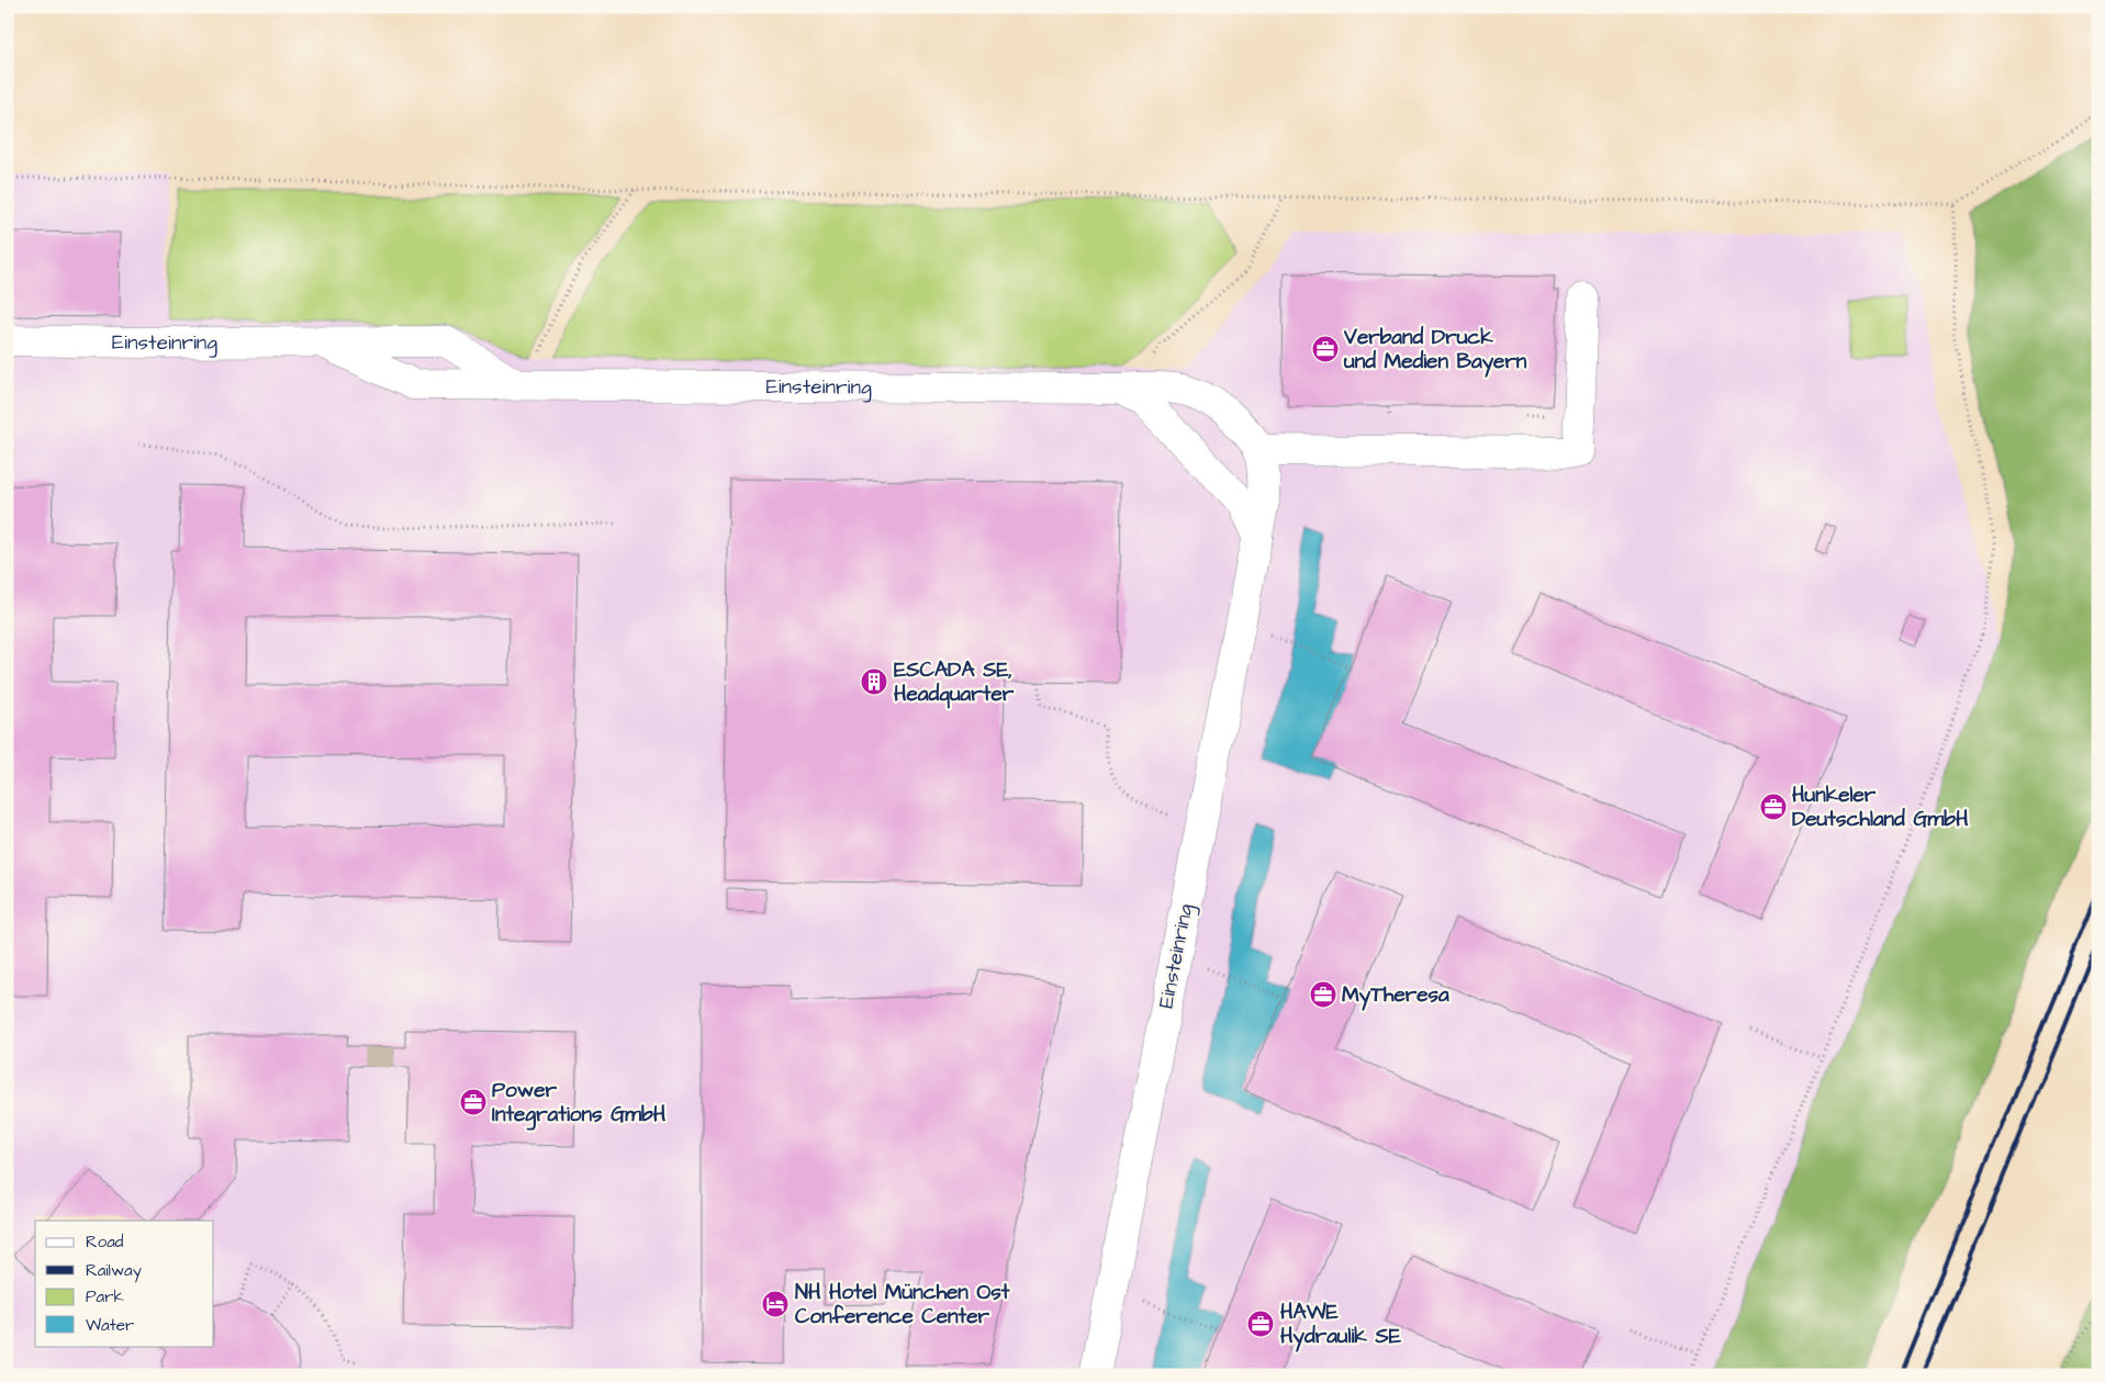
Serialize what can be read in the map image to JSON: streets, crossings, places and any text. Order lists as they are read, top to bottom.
{
  "streets": {
    "street": ["Einsteinring"]
  },
  "places": {
    "office": [
      "Verband Druck und Medien Bayern",
      "Hunkeler Deutschland GmbH",
      "MyTheresa",
      "Power Integrations GmbH",
      "HAWE Hydraulik SE"
    ],
    "building": ["ESCADA SE, Headquarter"],
    "hotel": ["NH Hotel München Ost Conference Center"]
  },
  "legend": [
    "Road",
    "Railway",
    "Park",
    "Water"
  ]
}
